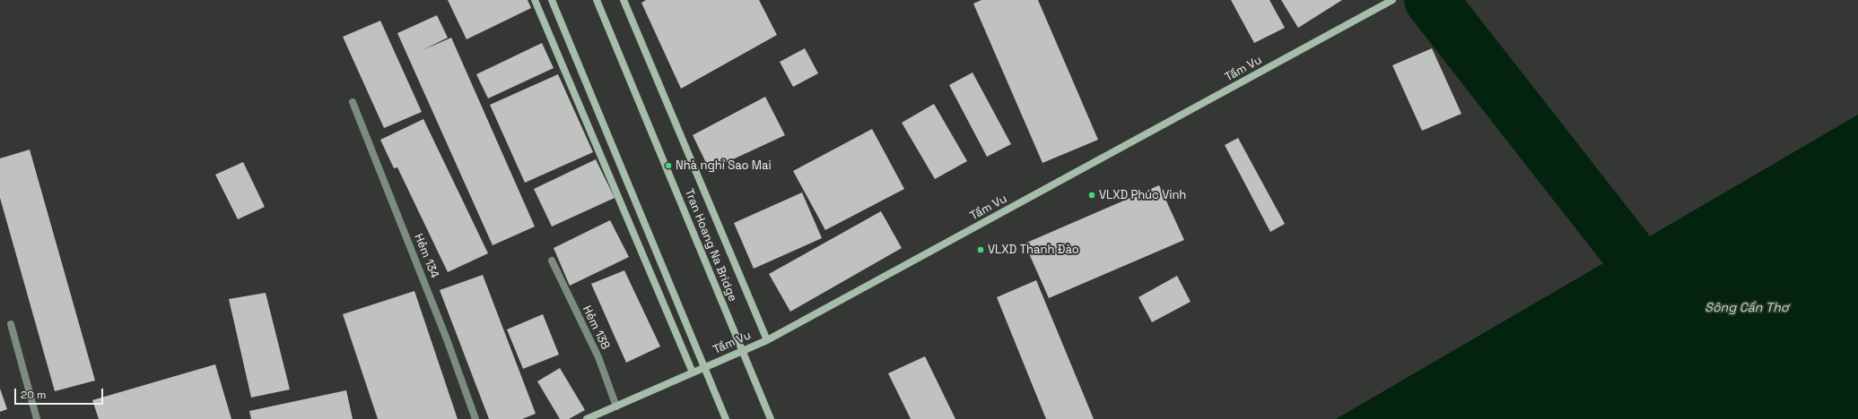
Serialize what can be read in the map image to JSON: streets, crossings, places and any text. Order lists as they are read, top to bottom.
{
  "streets": {
    "main road": ["Tầm Vu", "Tran Hoang Na Bridge"],
    "street": ["Hẻm 134", "Hẻm 138"]
  },
  "crossings": [
    ["Tầm Vu", "Hẻm 138"]
  ],
  "water": ["Sông Cần Thơ"],
  "places": ["Nhà nghỉ Sao Mai", "VLXD Phúc Vinh", "VLXD Thanh Đào"],
  "scale_bar": "20 m"
}
